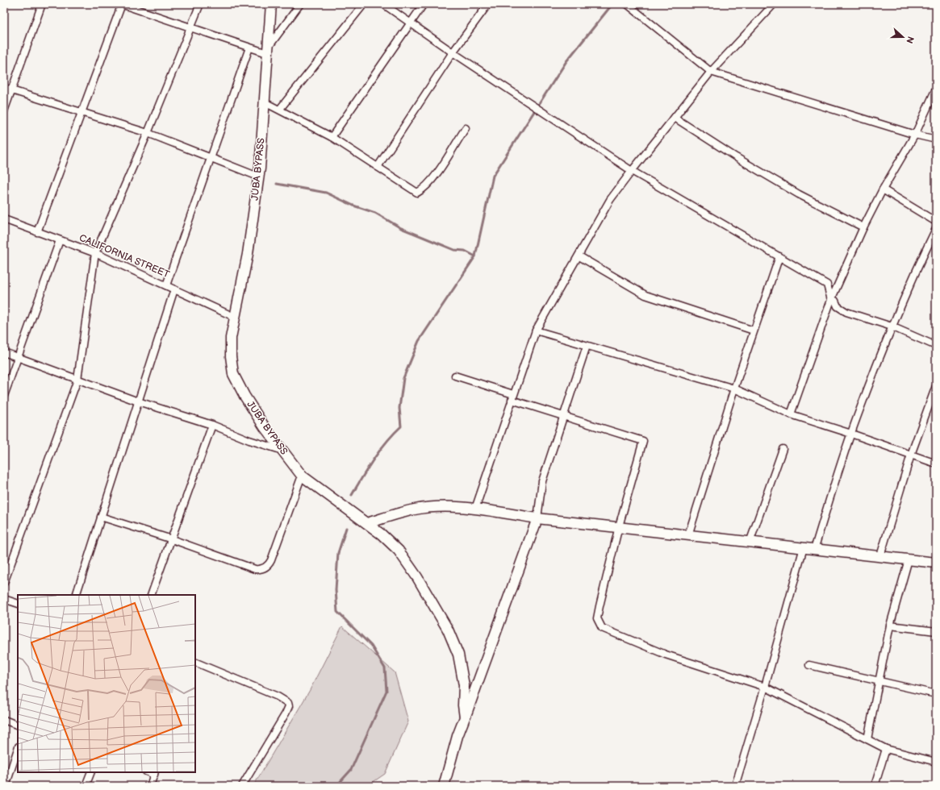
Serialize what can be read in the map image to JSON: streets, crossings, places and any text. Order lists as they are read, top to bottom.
{
  "streets": {
    "main road": ["JUBA BYPASS"],
    "street": ["CALIFORNIA STREET"]
  },
  "crossings": [
    ["JUBA BYPASS", "CALIFORNIA STREET"]
  ],
  "north": "right"
}
